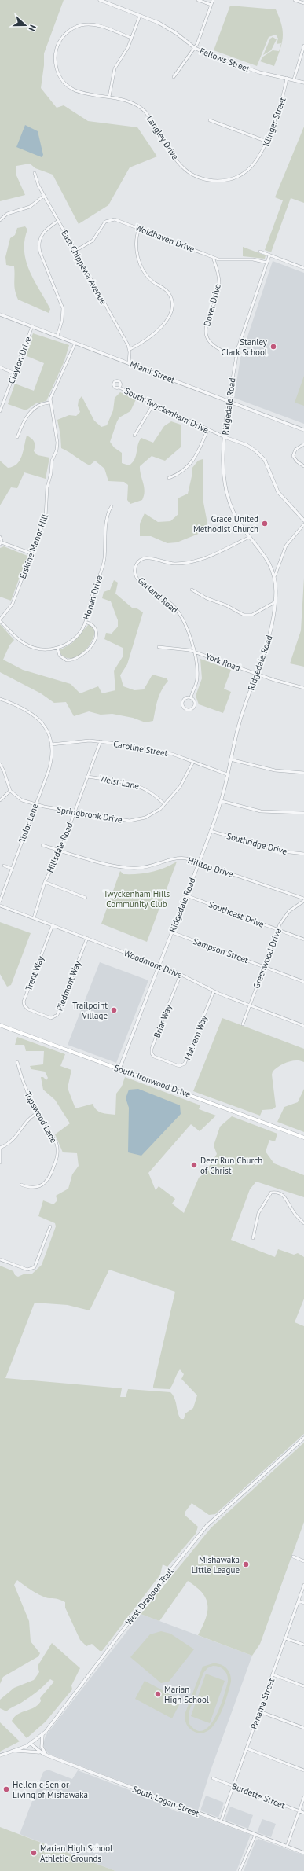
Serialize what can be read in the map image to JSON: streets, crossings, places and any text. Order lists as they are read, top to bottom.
{
  "streets": {
    "main road": ["South Ironwood Drive"],
    "street": [
      "Fellows Street",
      "Klinger Street",
      "Langley Drive",
      "Woldhaven Drive",
      "East Chippewa Avenue",
      "Dover Drive",
      "Clayton Drive",
      "Miami Street",
      "Ridgedale Road",
      "South Twyckenham Drive",
      "Erskine Manor Hill",
      "Garland Road",
      "Honan Drive",
      "York Road",
      "Caroline Street",
      "Weist Lane",
      "Springbrook Drive",
      "Tudor Lane",
      "Southridge Drive",
      "Hillsdale Road",
      "Hilltop Drive",
      "Southeast Drive",
      "Sampson Street",
      "Greenwood Drive",
      "Woodmont Drive",
      "Trent Way",
      "Piedmont Way",
      "Briar Way",
      "Malvern Way",
      "Topswood Lane",
      "West Dragoon Trail",
      "Panama Street",
      "Burdette Street",
      "South Logan Street"
    ]
  },
  "crossings": [
    ["Fellows Street", "Klinger Street"],
    ["Klinger Street", "Langley Drive"],
    ["Woldhaven Drive", "East Chippewa Avenue"],
    ["Woldhaven Drive", "Dover Drive"],
    ["Woldhaven Drive", "Ridgedale Road"],
    ["East Chippewa Avenue", "Miami Street"],
    ["Dover Drive", "Ridgedale Road"],
    ["Clayton Drive", "Miami Street"],
    ["Miami Street", "Ridgedale Road"],
    ["Miami Street", "Erskine Manor Hill"],
    ["Ridgedale Road", "South Twyckenham Drive"],
    ["Ridgedale Road", "Garland Road"],
    ["Ridgedale Road", "York Road"],
    ["Ridgedale Road", "Caroline Street"],
    ["Ridgedale Road", "Southridge Drive"],
    ["Ridgedale Road", "Hilltop Drive"],
    ["Ridgedale Road", "Southeast Drive"],
    ["Ridgedale Road", "Sampson Street"],
    ["Ridgedale Road", "Woodmont Drive"],
    ["Ridgedale Road", "South Ironwood Drive"],
    ["Erskine Manor Hill", "Honan Drive"],
    ["Garland Road", "York Road"],
    ["Caroline Street", "Springbrook Drive"],
    ["Caroline Street", "Tudor Lane"],
    ["Caroline Street", "Hillsdale Road"],
    ["Weist Lane", "Springbrook Drive"],
    ["Weist Lane", "Hillsdale Road"],
    ["Springbrook Drive", "Tudor Lane"],
    ["Springbrook Drive", "Hillsdale Road"],
    ["Hillsdale Road", "Hilltop Drive"],
    ["Hillsdale Road", "Woodmont Drive"],
    ["Hilltop Drive", "Greenwood Drive"],
    ["Southeast Drive", "Greenwood Drive"],
    ["Sampson Street", "Greenwood Drive"],
    ["Greenwood Drive", "Woodmont Drive"],
    ["Woodmont Drive", "Trent Way"],
    ["Woodmont Drive", "Piedmont Way"],
    ["Woodmont Drive", "Briar Way"],
    ["Woodmont Drive", "Malvern Way"],
    ["Trent Way", "Piedmont Way"],
    ["Briar Way", "Malvern Way"],
    ["West Dragoon Trail", "South Logan Street"],
    ["Panama Street", "Burdette Street"],
    ["Panama Street", "South Logan Street"]
  ],
  "parks": ["Twyckenham Hills Community Club"],
  "places": [
    "Stanley Clark School",
    "Grace United Methodist Church",
    "Trailpoint Village",
    "Deer Run Church of Christ",
    "Mishawaka Little League",
    "Marian High School",
    "Hellenic Senior Living of Mishawaka",
    "Marian High School Athletic Grounds"
  ],
  "north": "right"
}
